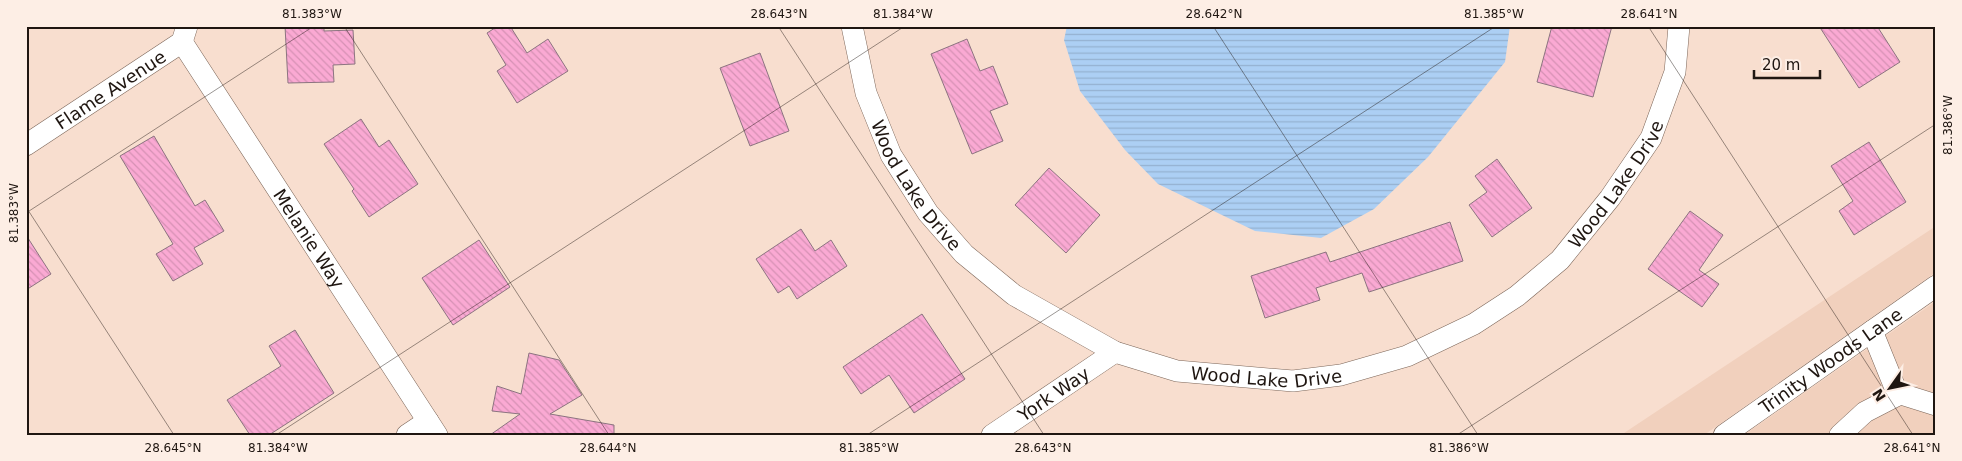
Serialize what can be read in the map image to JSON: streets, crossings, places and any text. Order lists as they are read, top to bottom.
{
  "streets": {
    "street": [
      "Flame Avenue",
      "Wood Lake Drive",
      "Melanie Way",
      "Trinity Woods Lane",
      "York Way"
    ]
  },
  "crossings": [
    ["Flame Avenue", "Melanie Way"],
    ["Wood Lake Drive", "York Way"]
  ],
  "scale_bar": "20 m",
  "north": "bottom left",
  "coordinates": [
    "81.383°W",
    "28.643°N",
    "81.384°W",
    "28.642°N",
    "81.385°W",
    "28.641°N",
    "81.386°W",
    "28.645°N",
    "28.644°N"
  ]
}
